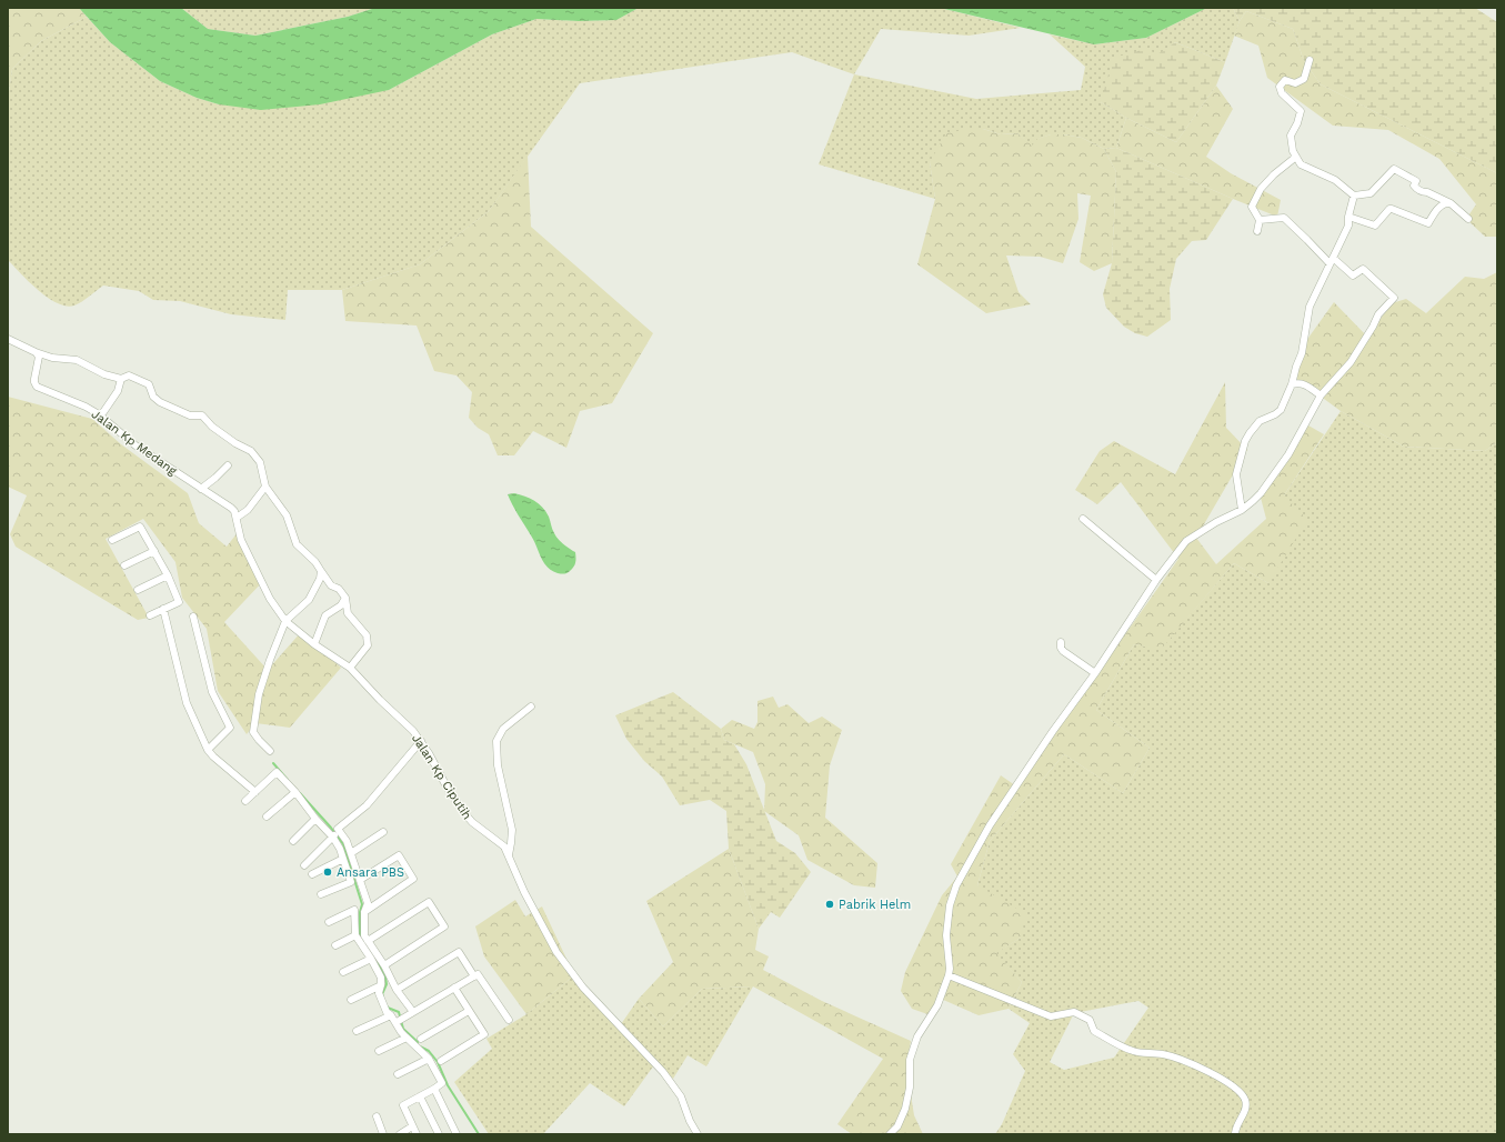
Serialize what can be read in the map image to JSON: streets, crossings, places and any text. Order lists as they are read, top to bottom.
{
  "streets": {
    "street": ["Jalan Kp Medang", "Jalan Kp Ciputih"]
  },
  "crossings": [
    ["Jalan Kp Medang", "Jalan Kp Ciputih"]
  ],
  "places": ["Ansara PBS", "Pabrik Helm"]
}
